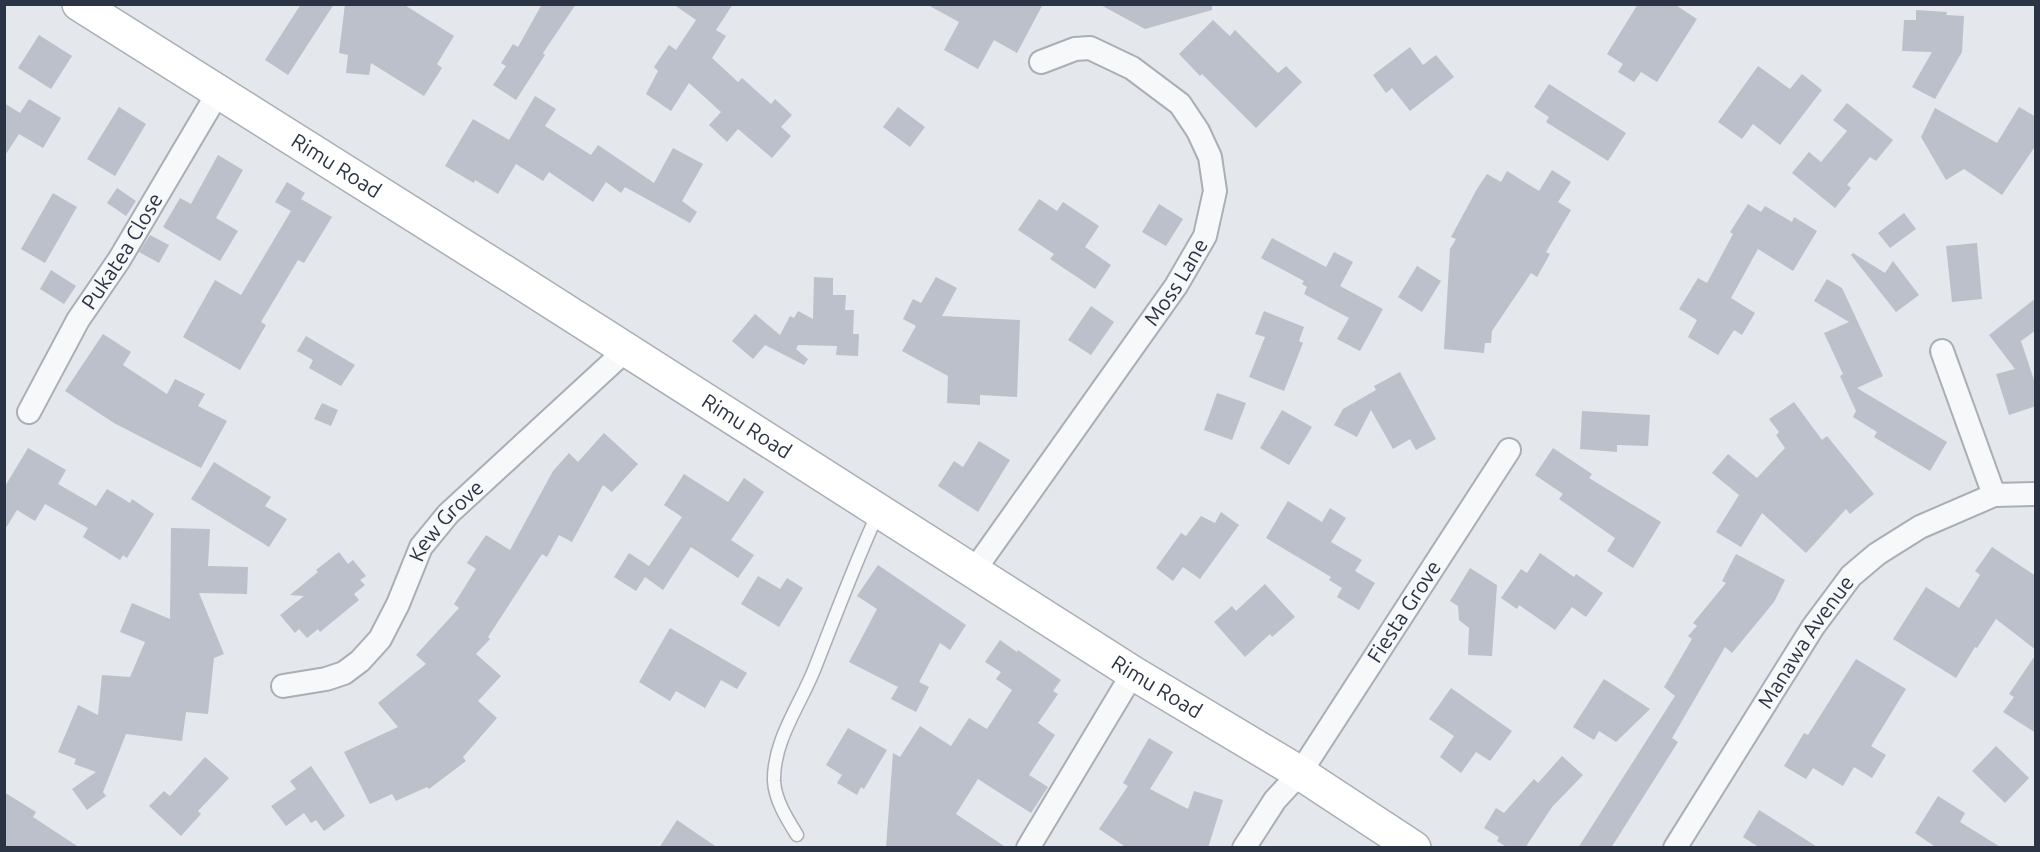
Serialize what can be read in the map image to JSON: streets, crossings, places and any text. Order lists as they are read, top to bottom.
{
  "streets": {
    "main road": ["Rimu Road"],
    "street": [
      "Pukatea Close",
      "Moss Lane",
      "Kew Grove",
      "Fiesta Grove",
      "Manawa Avenue"
    ]
  },
  "crossings": [
    ["Rimu Road", "Pukatea Close"],
    ["Rimu Road", "Moss Lane"],
    ["Rimu Road", "Kew Grove"],
    ["Rimu Road", "Fiesta Grove"]
  ]
}
